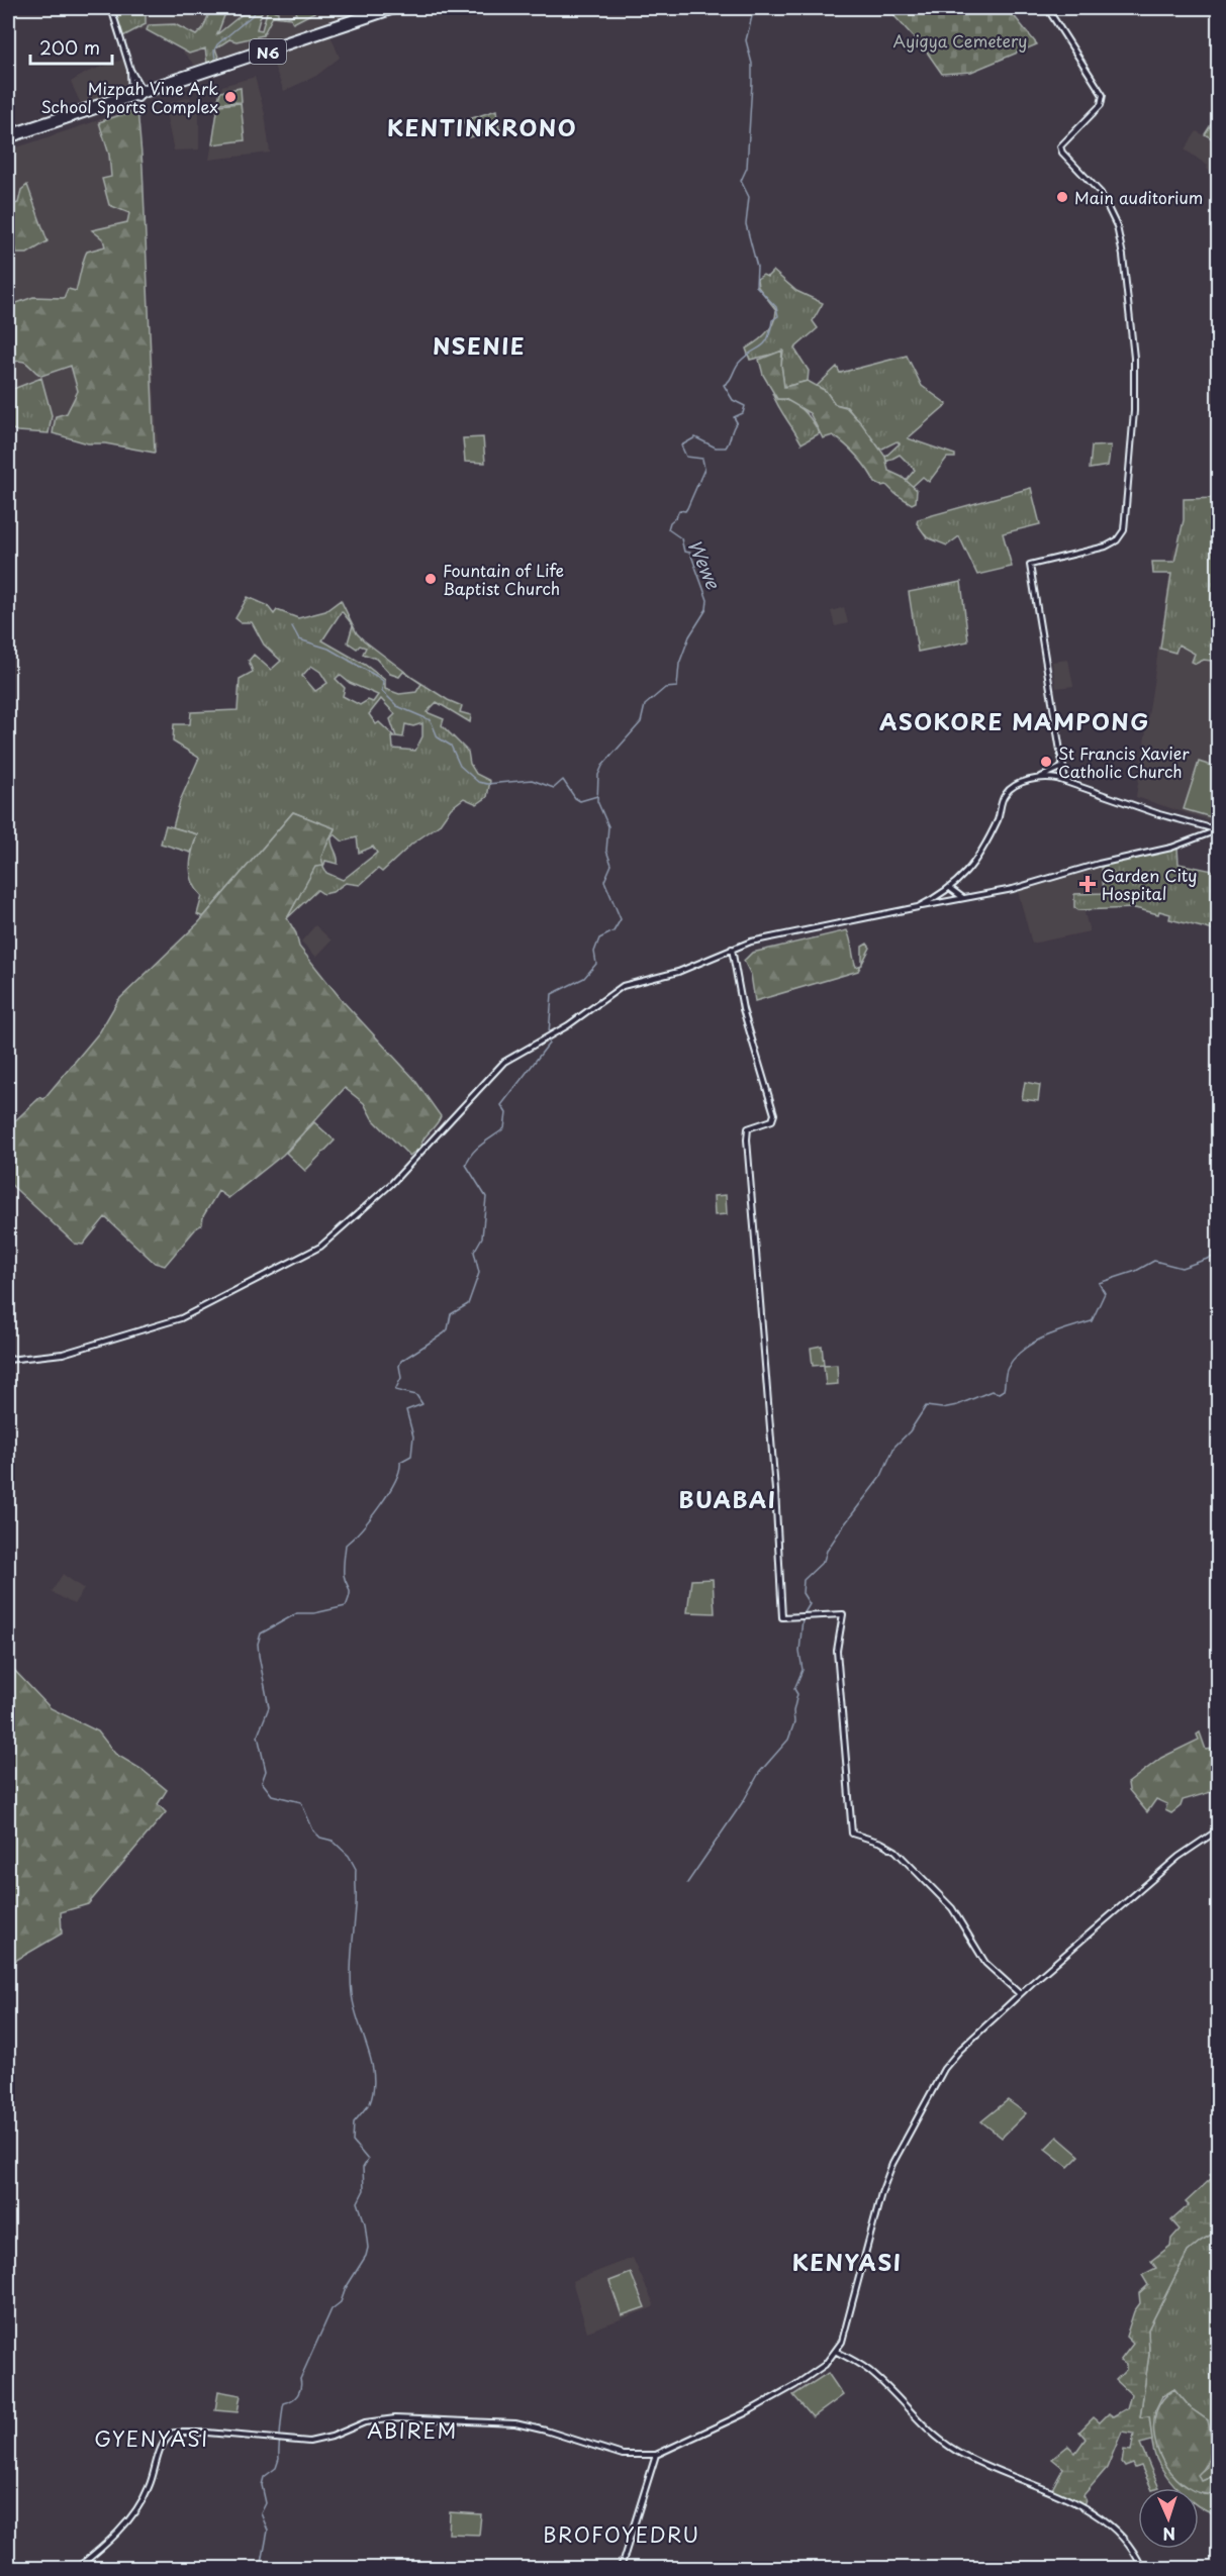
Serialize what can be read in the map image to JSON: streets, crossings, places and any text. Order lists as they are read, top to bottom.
{
  "streets": {
    "highway": ["N6"]
  },
  "districts": [
    "KENTINKRONO",
    "NSENIE",
    "ASOKORE MAMPONG",
    "BUABAI",
    "KENYASI",
    "ABIREM",
    "GYENYASI",
    "BROFOYEDRU"
  ],
  "water": ["Wewe"],
  "parks": ["Ayigya Cemetery"],
  "places": {
    "other": [
      "Mizpah Vine Ark School Sports Complex",
      "Main auditorium",
      "Fountain of Life Baptist Church",
      "St Francis Xavier Catholic Church"
    ],
    "health": ["Garden City Hospital"]
  },
  "scale_bar": "200 m",
  "north": "bottom"
}
